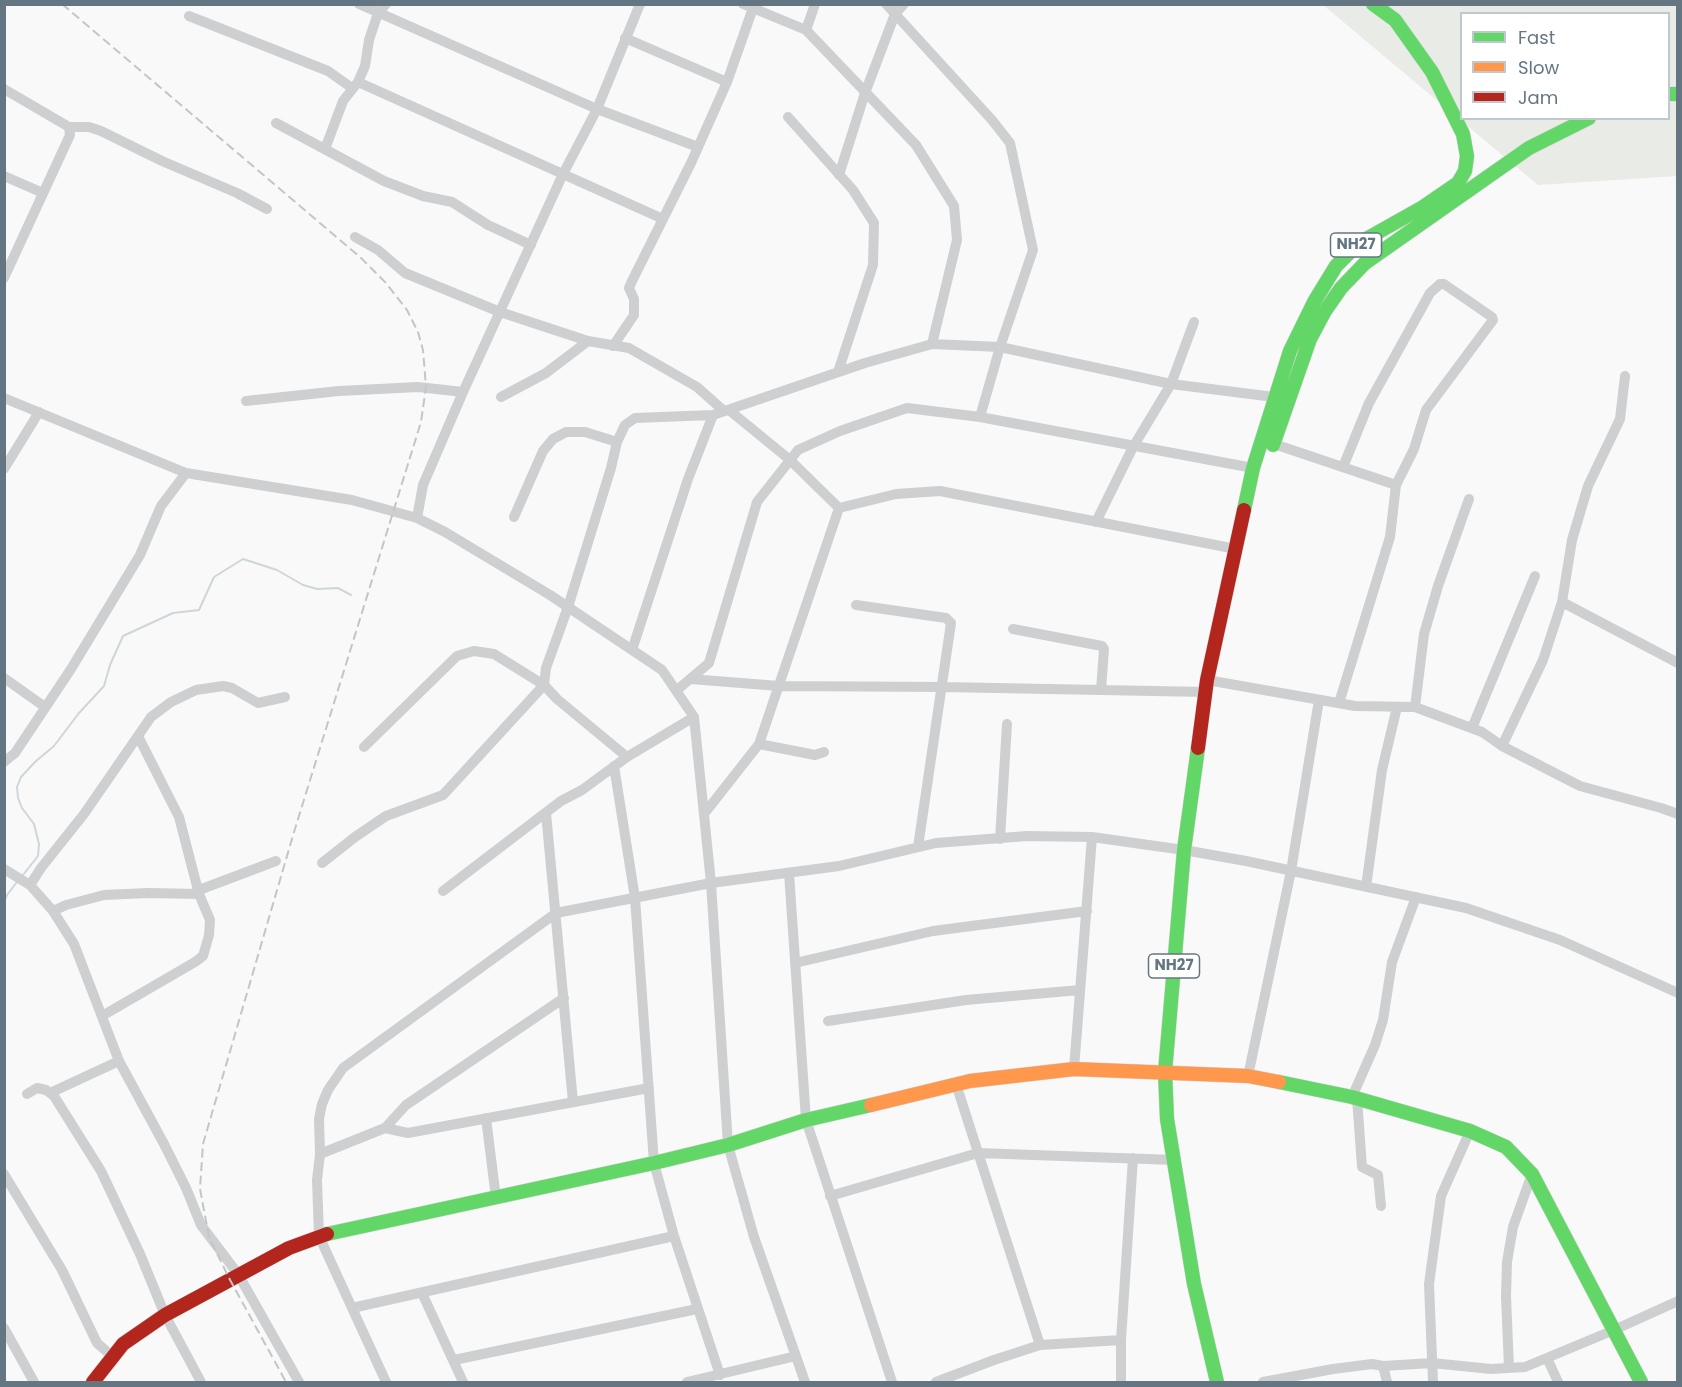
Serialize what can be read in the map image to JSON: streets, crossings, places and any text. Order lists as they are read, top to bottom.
{
  "streets": {
    "main road": ["NH27"]
  },
  "legend": ["Fast", "Slow", "Jam"]
}
